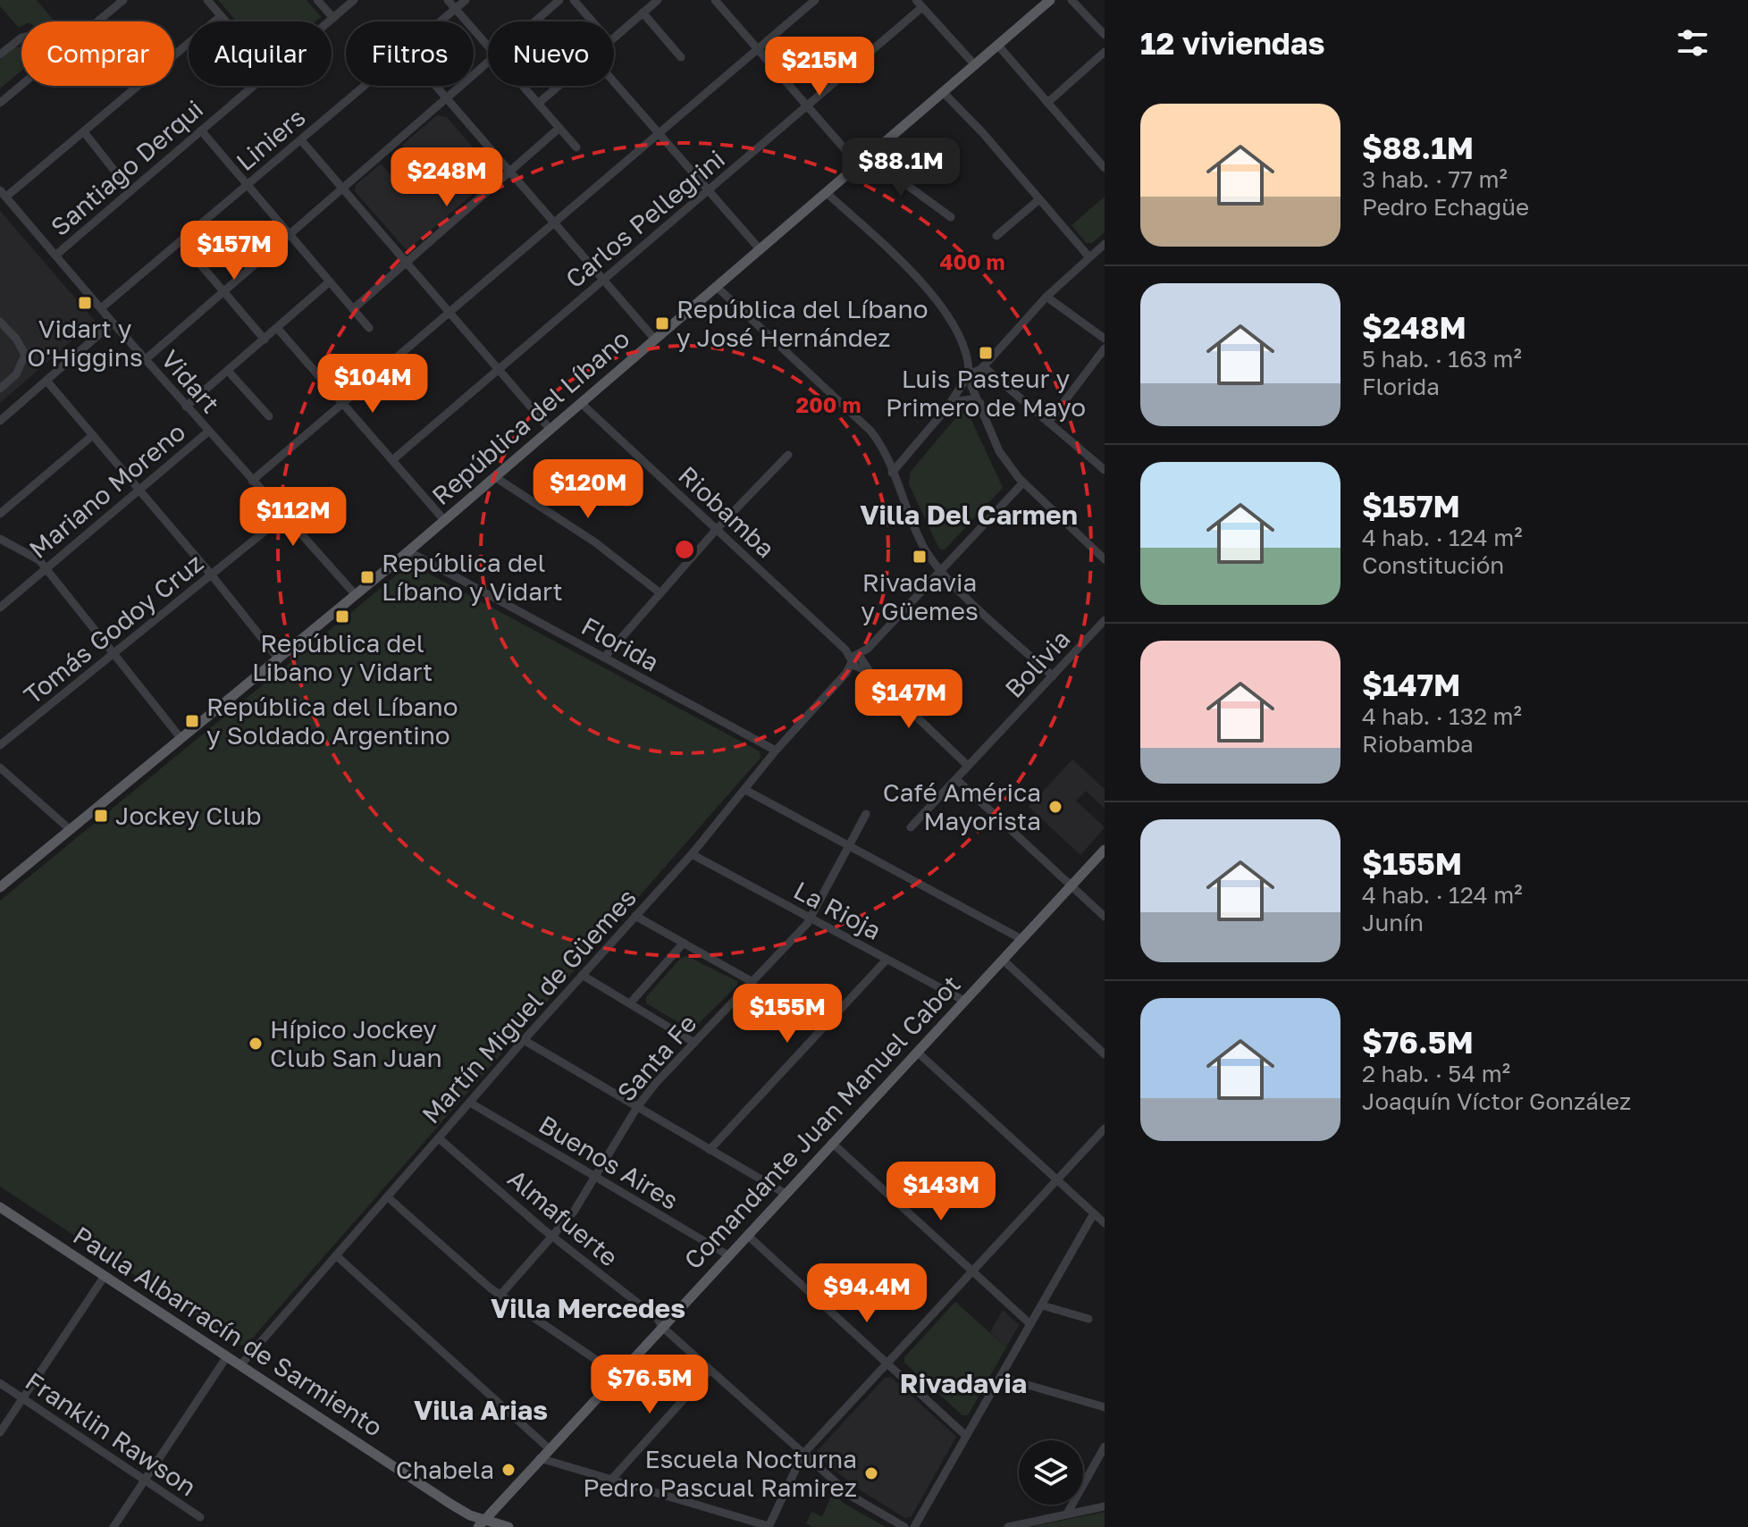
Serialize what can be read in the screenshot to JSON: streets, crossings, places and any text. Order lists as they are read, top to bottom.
{
  "streets": {
    "main road": ["República del Líbano", "Comandante Juan Manuel Cabot", "Paula Albarracín de Sarmiento"],
    "street": [
      "Liniers",
      "Santiago Derqui",
      "Carlos Pellegrini",
      "Vidart",
      "Mariano Moreno",
      "Riobamba",
      "Tomás Godoy Cruz",
      "Florida",
      "Bolivia",
      "La Rioja",
      "Martín Miguel de Güemes",
      "Santa Fe",
      "Buenos Aires",
      "Almafuerte",
      "Franklin Rawson"
    ]
  },
  "crossings": [
    ["Liniers", "Vidart"],
    ["Santiago Derqui", "Vidart"],
    ["Vidart", "República del Líbano"],
    ["Vidart", "Mariano Moreno"],
    ["Vidart", "Tomás Godoy Cruz"],
    ["República del Líbano", "Riobamba"],
    ["República del Líbano", "Florida"],
    ["Riobamba", "Bolivia"],
    ["Riobamba", "Martín Miguel de Güemes"],
    ["Florida", "Martín Miguel de Güemes"],
    ["La Rioja", "Martín Miguel de Güemes"],
    ["La Rioja", "Santa Fe"],
    ["La Rioja", "Comandante Juan Manuel Cabot"],
    ["Martín Miguel de Güemes", "Buenos Aires"],
    ["Martín Miguel de Güemes", "Almafuerte"],
    ["Martín Miguel de Güemes", "Paula Albarracín de Sarmiento"],
    ["Santa Fe", "Buenos Aires"],
    ["Santa Fe", "Almafuerte"],
    ["Comandante Juan Manuel Cabot", "Buenos Aires"],
    ["Comandante Juan Manuel Cabot", "Almafuerte"],
    ["Comandante Juan Manuel Cabot", "Paula Albarracín de Sarmiento"]
  ],
  "districts": [
    "Villa Del Carmen",
    "Villa Mercedes",
    "Rivadavia",
    "Villa Arias"
  ],
  "places": {
    "transit": [
      "Vidart y O'Higgins",
      "República del Líbano y José Hernández",
      "Luis Pasteur y Primero de Mayo",
      "Rivadavia y Güemes",
      "República del Líbano y Vidart",
      "República del Libano y Vidart",
      "República del Líbano y Soldado Argentino",
      "Jockey Club"
    ],
    "other": [
      "Café América Mayorista",
      "Hípico Jockey Club San Juan",
      "Chabela",
      "Escuela Nocturna Pedro Pascual Ramirez"
    ]
  },
  "page": {
    "heading": "12 viviendas",
    "chip": [
      "Comprar",
      "Alquilar",
      "Filtros",
      "Nuevo"
    ],
    "price": [
      "$215M",
      "$88.1M",
      "$248M",
      "$157M",
      "$104M",
      "$120M",
      "$112M",
      "$147M",
      "$155M",
      "$143M",
      "$94.4M",
      "$76.5M"
    ],
    "list": [
      {
        "name": "$88.1M",
        "note": "3 hab. · 77 m² · Pedro Echagüe"
      },
      {
        "name": "$248M",
        "note": "5 hab. · 163 m² · Florida"
      },
      {
        "name": "$157M",
        "note": "4 hab. · 124 m² · Constitución"
      },
      {
        "name": "$147M",
        "note": "4 hab. · 132 m² · Riobamba"
      },
      {
        "name": "$155M",
        "note": "4 hab. · 124 m² · Junín"
      },
      {
        "name": "$76.5M",
        "note": "2 hab. · 54 m² · Joaquín Víctor González"
      }
    ]
  },
  "rings": ["400 m", "200 m"]
}
